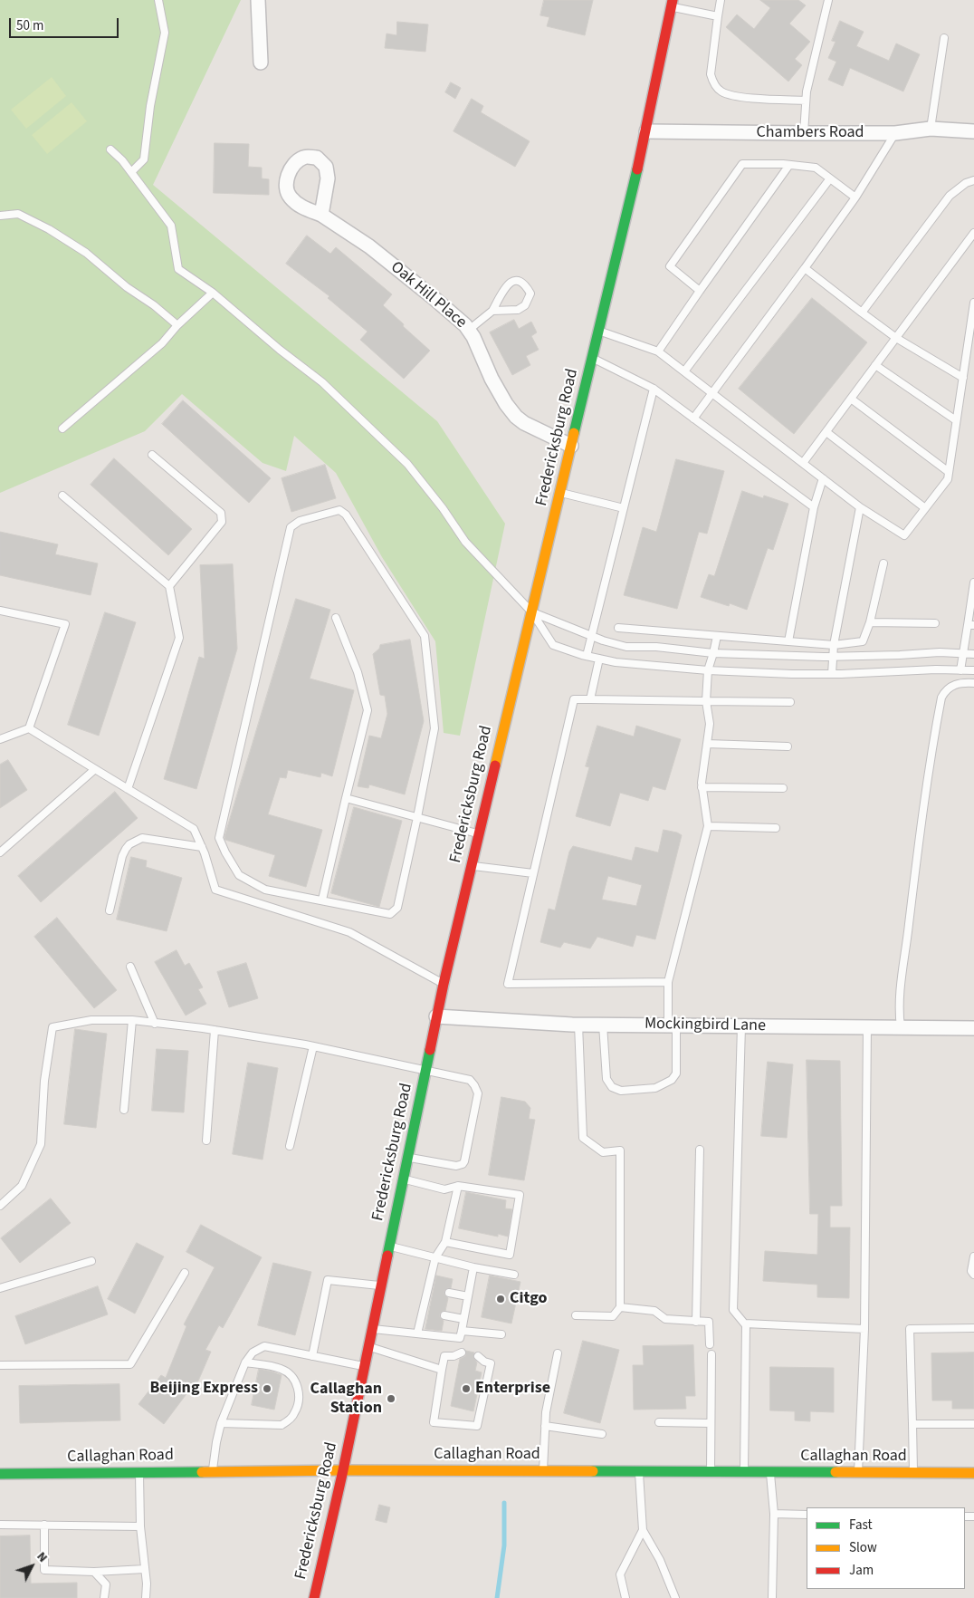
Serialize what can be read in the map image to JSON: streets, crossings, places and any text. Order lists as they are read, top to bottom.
{
  "streets": {
    "main road": ["Fredericksburg Road", "Callaghan Road"],
    "street": ["Chambers Road", "Oak Hill Place", "Mockingbird Lane"]
  },
  "crossings": [
    ["Chambers Road", "Fredericksburg Road"],
    ["Oak Hill Place", "Fredericksburg Road"],
    ["Fredericksburg Road", "Mockingbird Lane"],
    ["Fredericksburg Road", "Callaghan Road"]
  ],
  "places": [
    "Citgo",
    "Beijing Express",
    "Enterprise",
    "Callaghan Station"
  ],
  "legend": ["Fast", "Slow", "Jam"],
  "scale_bar": "50 m",
  "north": "top right"
}
